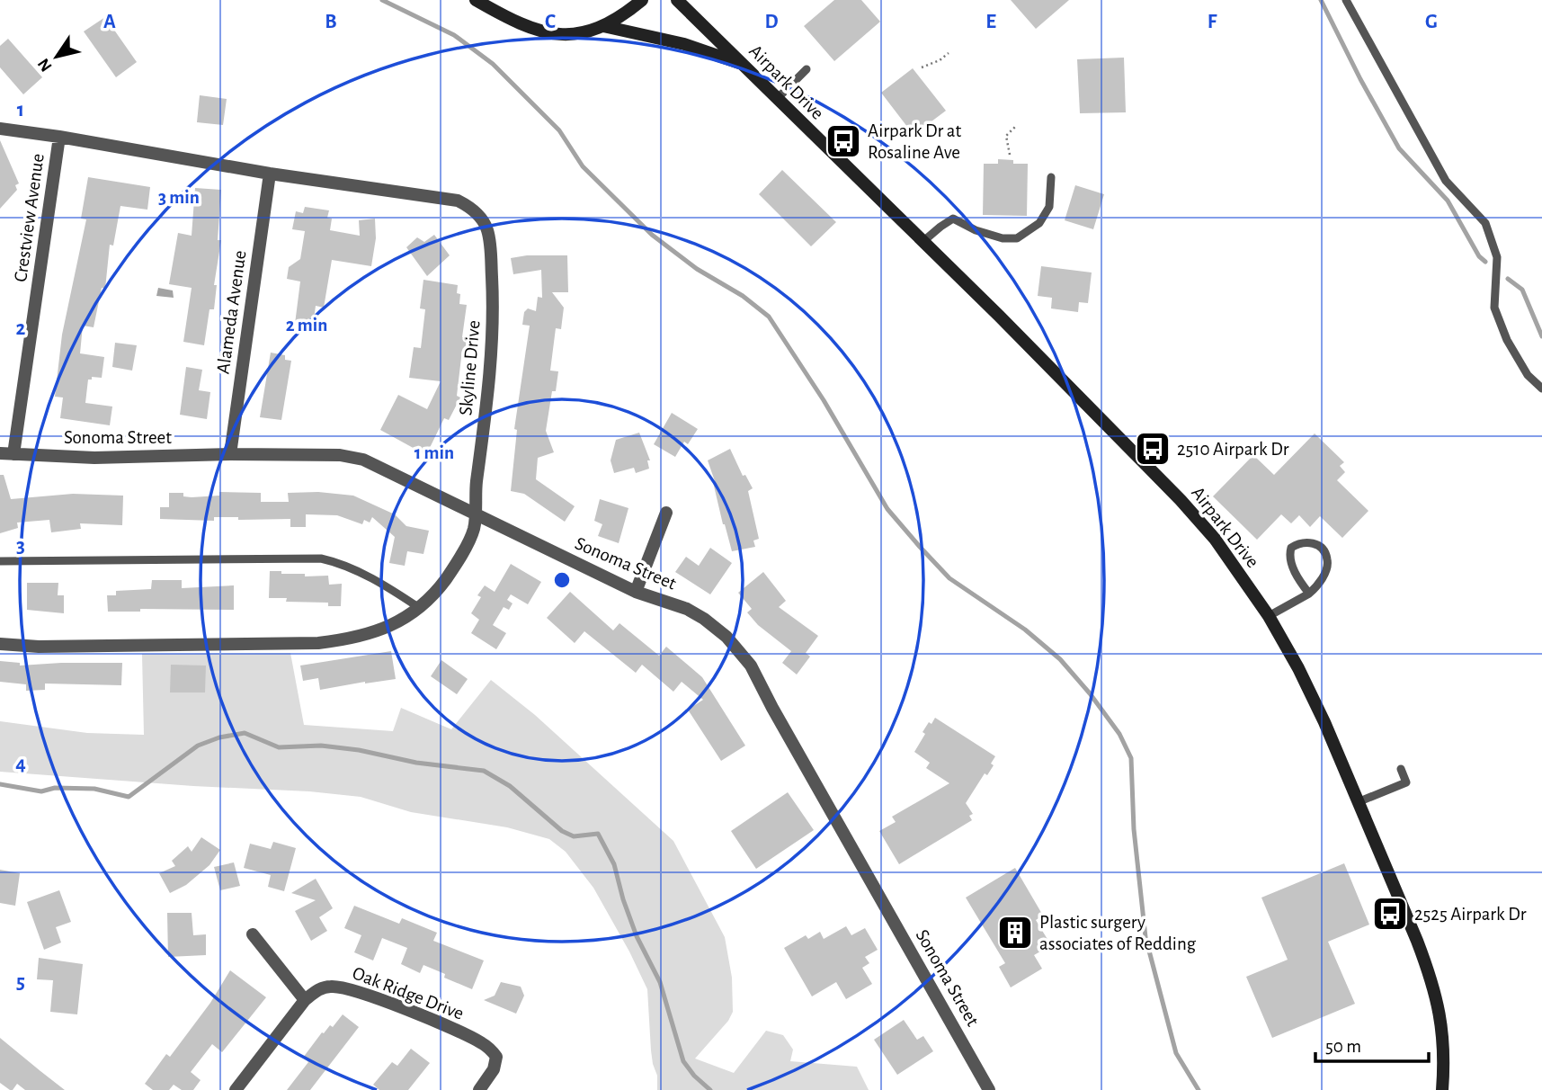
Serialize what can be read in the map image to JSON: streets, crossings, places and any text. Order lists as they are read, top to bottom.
{
  "streets": {
    "street": [
      "Airpark Drive",
      "Crestview Avenue",
      "Alameda Avenue",
      "Skyline Drive",
      "Sonoma Street",
      "Oak Ridge Drive"
    ]
  },
  "crossings": [
    ["Crestview Avenue", "Skyline Drive"],
    ["Crestview Avenue", "Sonoma Street"],
    ["Alameda Avenue", "Skyline Drive"],
    ["Alameda Avenue", "Sonoma Street"],
    ["Skyline Drive", "Sonoma Street"]
  ],
  "places": {
    "bus stop": ["Airpark Dr at Rosaline Ave", "2510 Airpark Dr", "2525 Airpark Dr"],
    "building": ["Plastic surgery associates of Redding"]
  },
  "scale_bar": "50 m",
  "north": "bottom left",
  "grid": {
    "columns": [
      "A",
      "B",
      "C",
      "D",
      "E",
      "F",
      "G"
    ],
    "rows": [
      "1",
      "2",
      "3",
      "4",
      "5"
    ]
  },
  "rings": ["3 min", "2 min", "1 min"]
}
